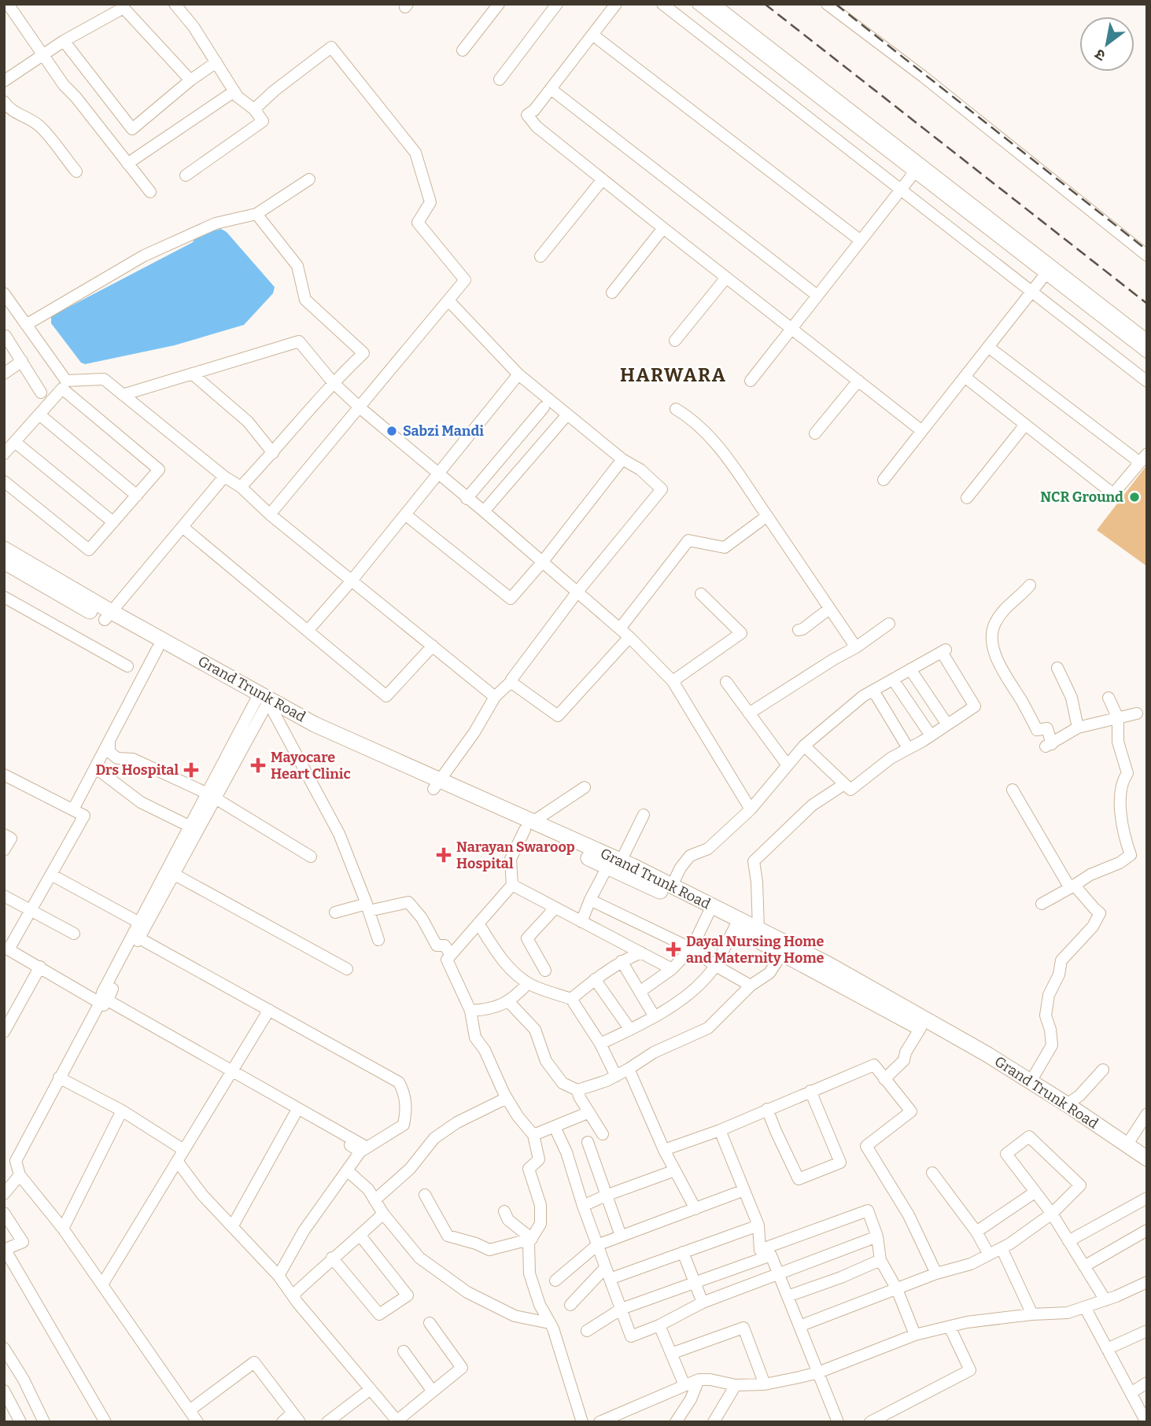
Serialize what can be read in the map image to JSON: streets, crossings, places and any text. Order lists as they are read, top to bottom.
{
  "streets": {
    "highway": ["Grand Trunk Road"]
  },
  "districts": ["HARWARA"],
  "places": {
    "other": ["Sabzi Mandi", "NCR Ground"],
    "health": [
      "Mayocare Heart Clinic",
      "Drs Hospital",
      "Narayan Swaroop Hospital",
      "Dayal Nursing Home and Maternity Home"
    ]
  },
  "north": "bottom left"
}
